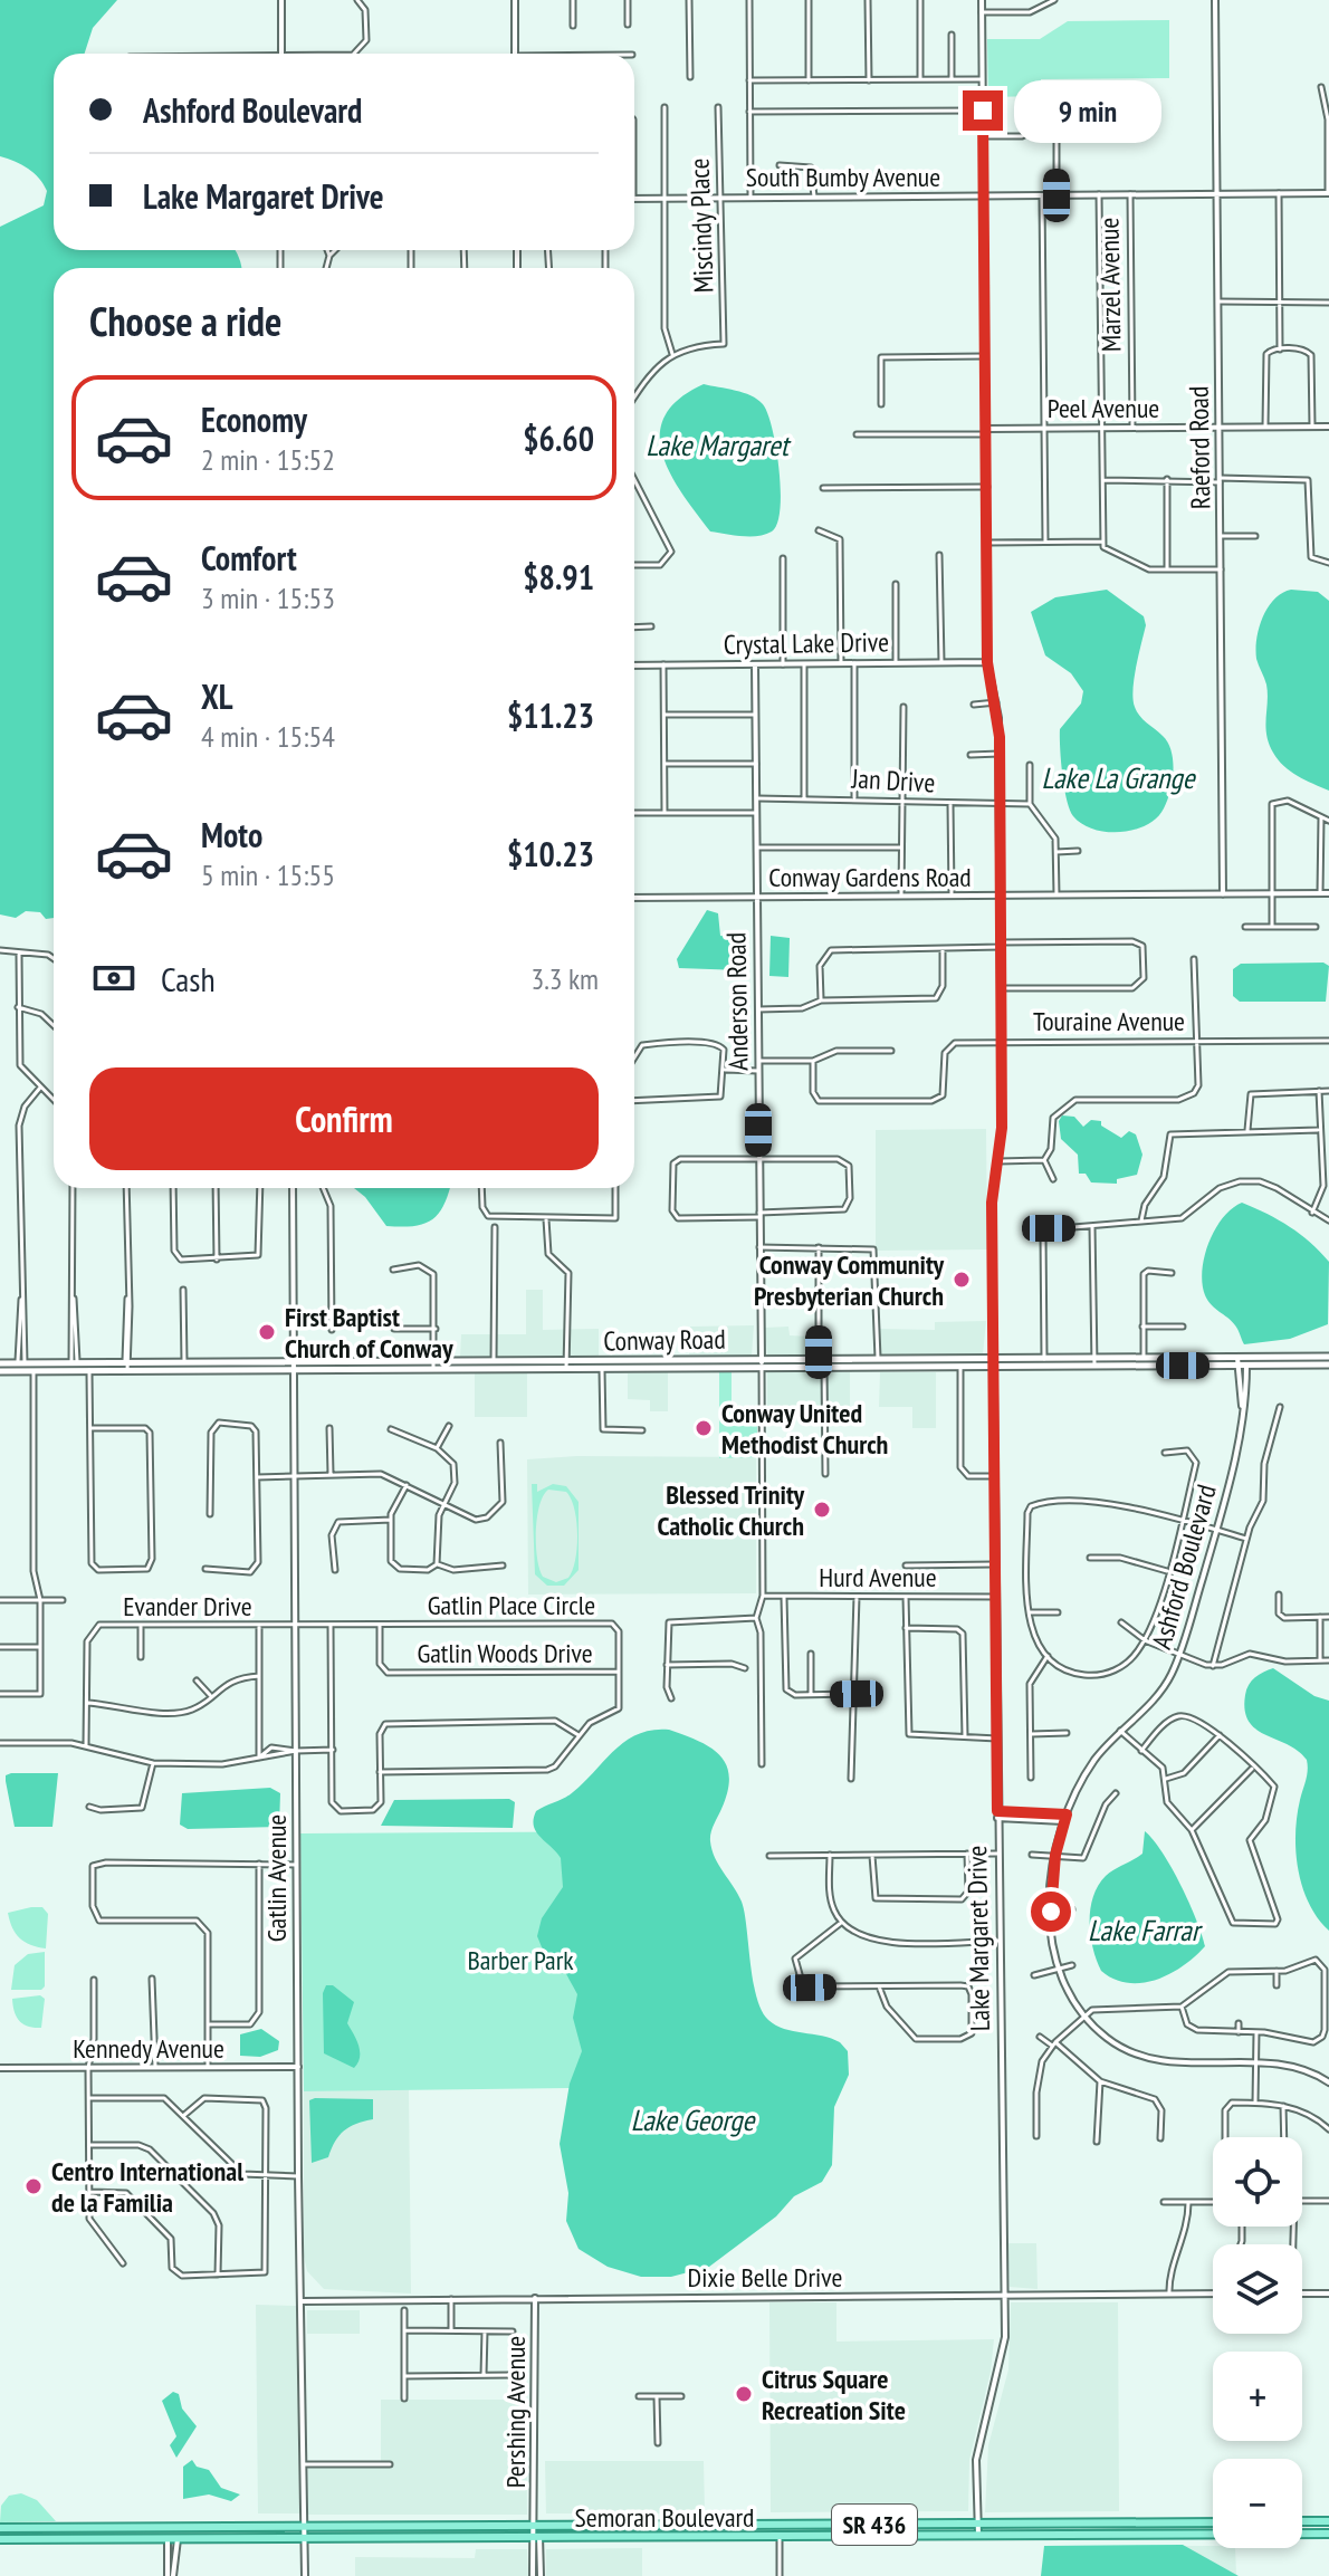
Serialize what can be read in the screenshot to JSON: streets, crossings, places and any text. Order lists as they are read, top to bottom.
{
  "streets": {
    "main road": ["Conway Road", "Semoran Boulevard", "SR 436"],
    "street": [
      "South Bumby Avenue",
      "Miscindy Place",
      "Marzel Avenue",
      "Peel Avenue",
      "Raeford Road",
      "Crystal Lake Drive",
      "Jan Drive",
      "Conway Gardens Road",
      "Anderson Road",
      "Touraine Avenue",
      "Ashford Boulevard",
      "Hurd Avenue",
      "Gatlin Place Circle",
      "Evander Drive",
      "Gatlin Woods Drive",
      "Gatlin Avenue",
      "Lake Margaret Drive",
      "Kennedy Avenue",
      "Dixie Belle Drive",
      "Pershing Avenue"
    ]
  },
  "crossings": [
    ["South Bumby Avenue", "Miscindy Place"],
    ["South Bumby Avenue", "Marzel Avenue"],
    ["South Bumby Avenue", "Raeford Road"],
    ["South Bumby Avenue", "Lake Margaret Drive"],
    ["Marzel Avenue", "Peel Avenue"],
    ["Peel Avenue", "Raeford Road"],
    ["Peel Avenue", "Lake Margaret Drive"],
    ["Raeford Road", "Conway Gardens Road"],
    ["Crystal Lake Drive", "Anderson Road"],
    ["Crystal Lake Drive", "Lake Margaret Drive"],
    ["Jan Drive", "Anderson Road"],
    ["Jan Drive", "Lake Margaret Drive"],
    ["Conway Gardens Road", "Anderson Road"],
    ["Conway Gardens Road", "Lake Margaret Drive"],
    ["Anderson Road", "Conway Road"],
    ["Anderson Road", "Hurd Avenue"],
    ["Touraine Avenue", "Lake Margaret Drive"],
    ["Conway Road", "Ashford Boulevard"],
    ["Conway Road", "Gatlin Avenue"],
    ["Conway Road", "Lake Margaret Drive"],
    ["Hurd Avenue", "Lake Margaret Drive"],
    ["Gatlin Place Circle", "Evander Drive"],
    ["Gatlin Place Circle", "Gatlin Woods Drive"],
    ["Gatlin Place Circle", "Gatlin Avenue"],
    ["Evander Drive", "Gatlin Avenue"],
    ["Gatlin Avenue", "Kennedy Avenue"],
    ["Gatlin Avenue", "Dixie Belle Drive"],
    ["Gatlin Avenue", "Semoran Boulevard"],
    ["Lake Margaret Drive", "Dixie Belle Drive"],
    ["Lake Margaret Drive", "Semoran Boulevard"],
    ["Dixie Belle Drive", "Pershing Avenue"],
    ["Pershing Avenue", "Semoran Boulevard"]
  ],
  "water": [
    "Lake Margaret",
    "Lake La Grange",
    "Lake Farrar",
    "Lake George"
  ],
  "parks": ["Barber Park"],
  "places": [
    "Conway Community Presbyterian Church",
    "First Baptist Church of Conway",
    "Conway United Methodist Church",
    "Blessed Trinity Catholic Church",
    "Centro International de la Familia",
    "Citrus Square Recreation Site"
  ],
  "page": {
    "banner": ["Ashford Boulevard", "Lake Margaret Drive"],
    "bubble": "9 min",
    "heading": "Choose a ride",
    "list": [
      {
        "name": "Economy",
        "note": "2 min · 15:52",
        "value": "$6.60"
      },
      {
        "name": "Comfort",
        "note": "3 min · 15:53",
        "value": "$8.91"
      },
      {
        "name": "XL",
        "note": "4 min · 15:54",
        "value": "$11.23"
      },
      {
        "name": "Moto",
        "note": "5 min · 15:55",
        "value": "$10.23"
      }
    ],
    "pay": ["Cash", "3.3 km"],
    "buttons": "Confirm",
    "map_buttons": ["+", "−"]
  }
}
